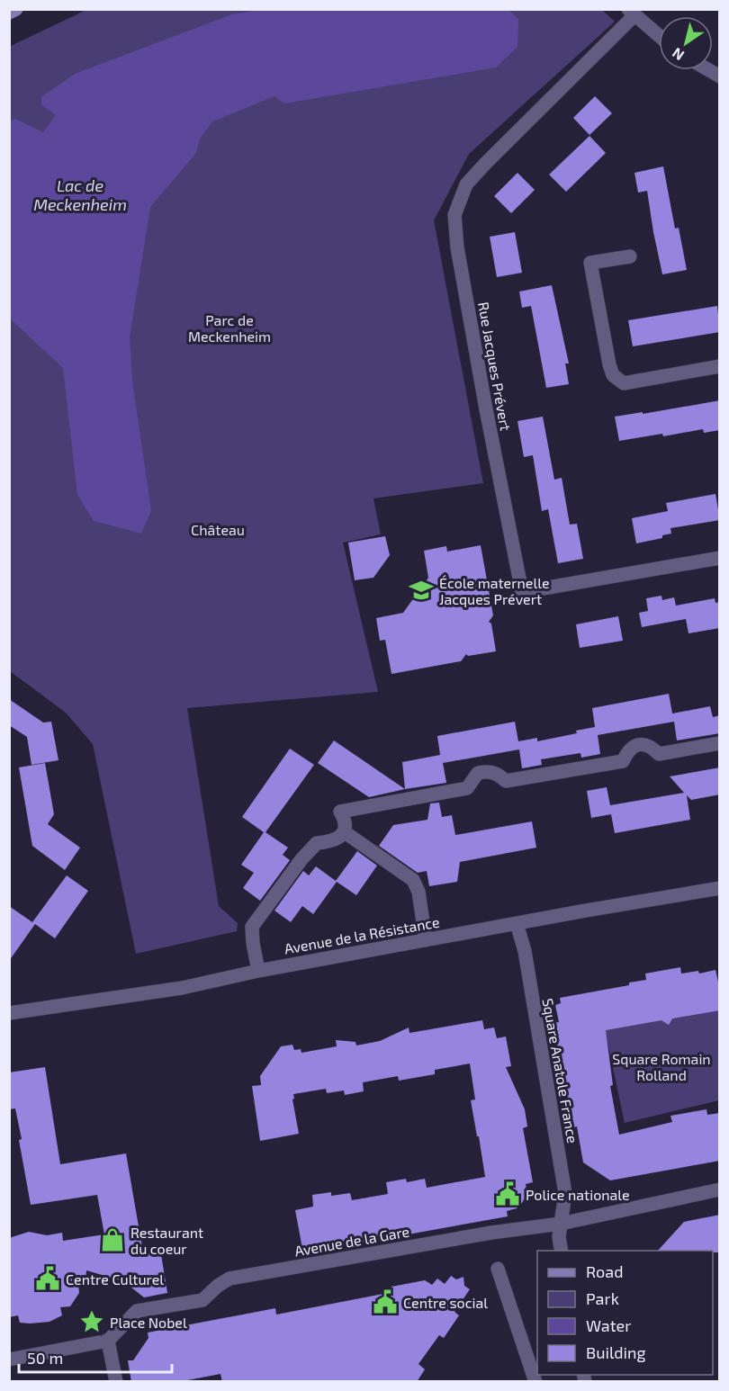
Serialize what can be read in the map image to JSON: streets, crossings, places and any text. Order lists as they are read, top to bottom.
{
  "streets": {
    "street": [
      "Rue Jacques Prévert",
      "Avenue de la Résistance",
      "Square Anatole France",
      "Avenue de la Gare"
    ]
  },
  "crossings": [
    ["Avenue de la Résistance", "Square Anatole France"],
    ["Square Anatole France", "Avenue de la Gare"]
  ],
  "water": ["Lac de Meckenheim"],
  "parks": ["Parc de Meckenheim", "Château", "Square Romain Rolland"],
  "places": {
    "school or university": ["École maternelle Jacques Prévert"],
    "public building": ["Police nationale", "Centre Culturel", "Centre social"],
    "shop": ["Restaurant du coeur"],
    "place": ["Place Nobel"]
  },
  "legend": [
    "Road",
    "Park",
    "Water",
    "Building"
  ],
  "scale_bar": "50 m",
  "north": "bottom left"
}
